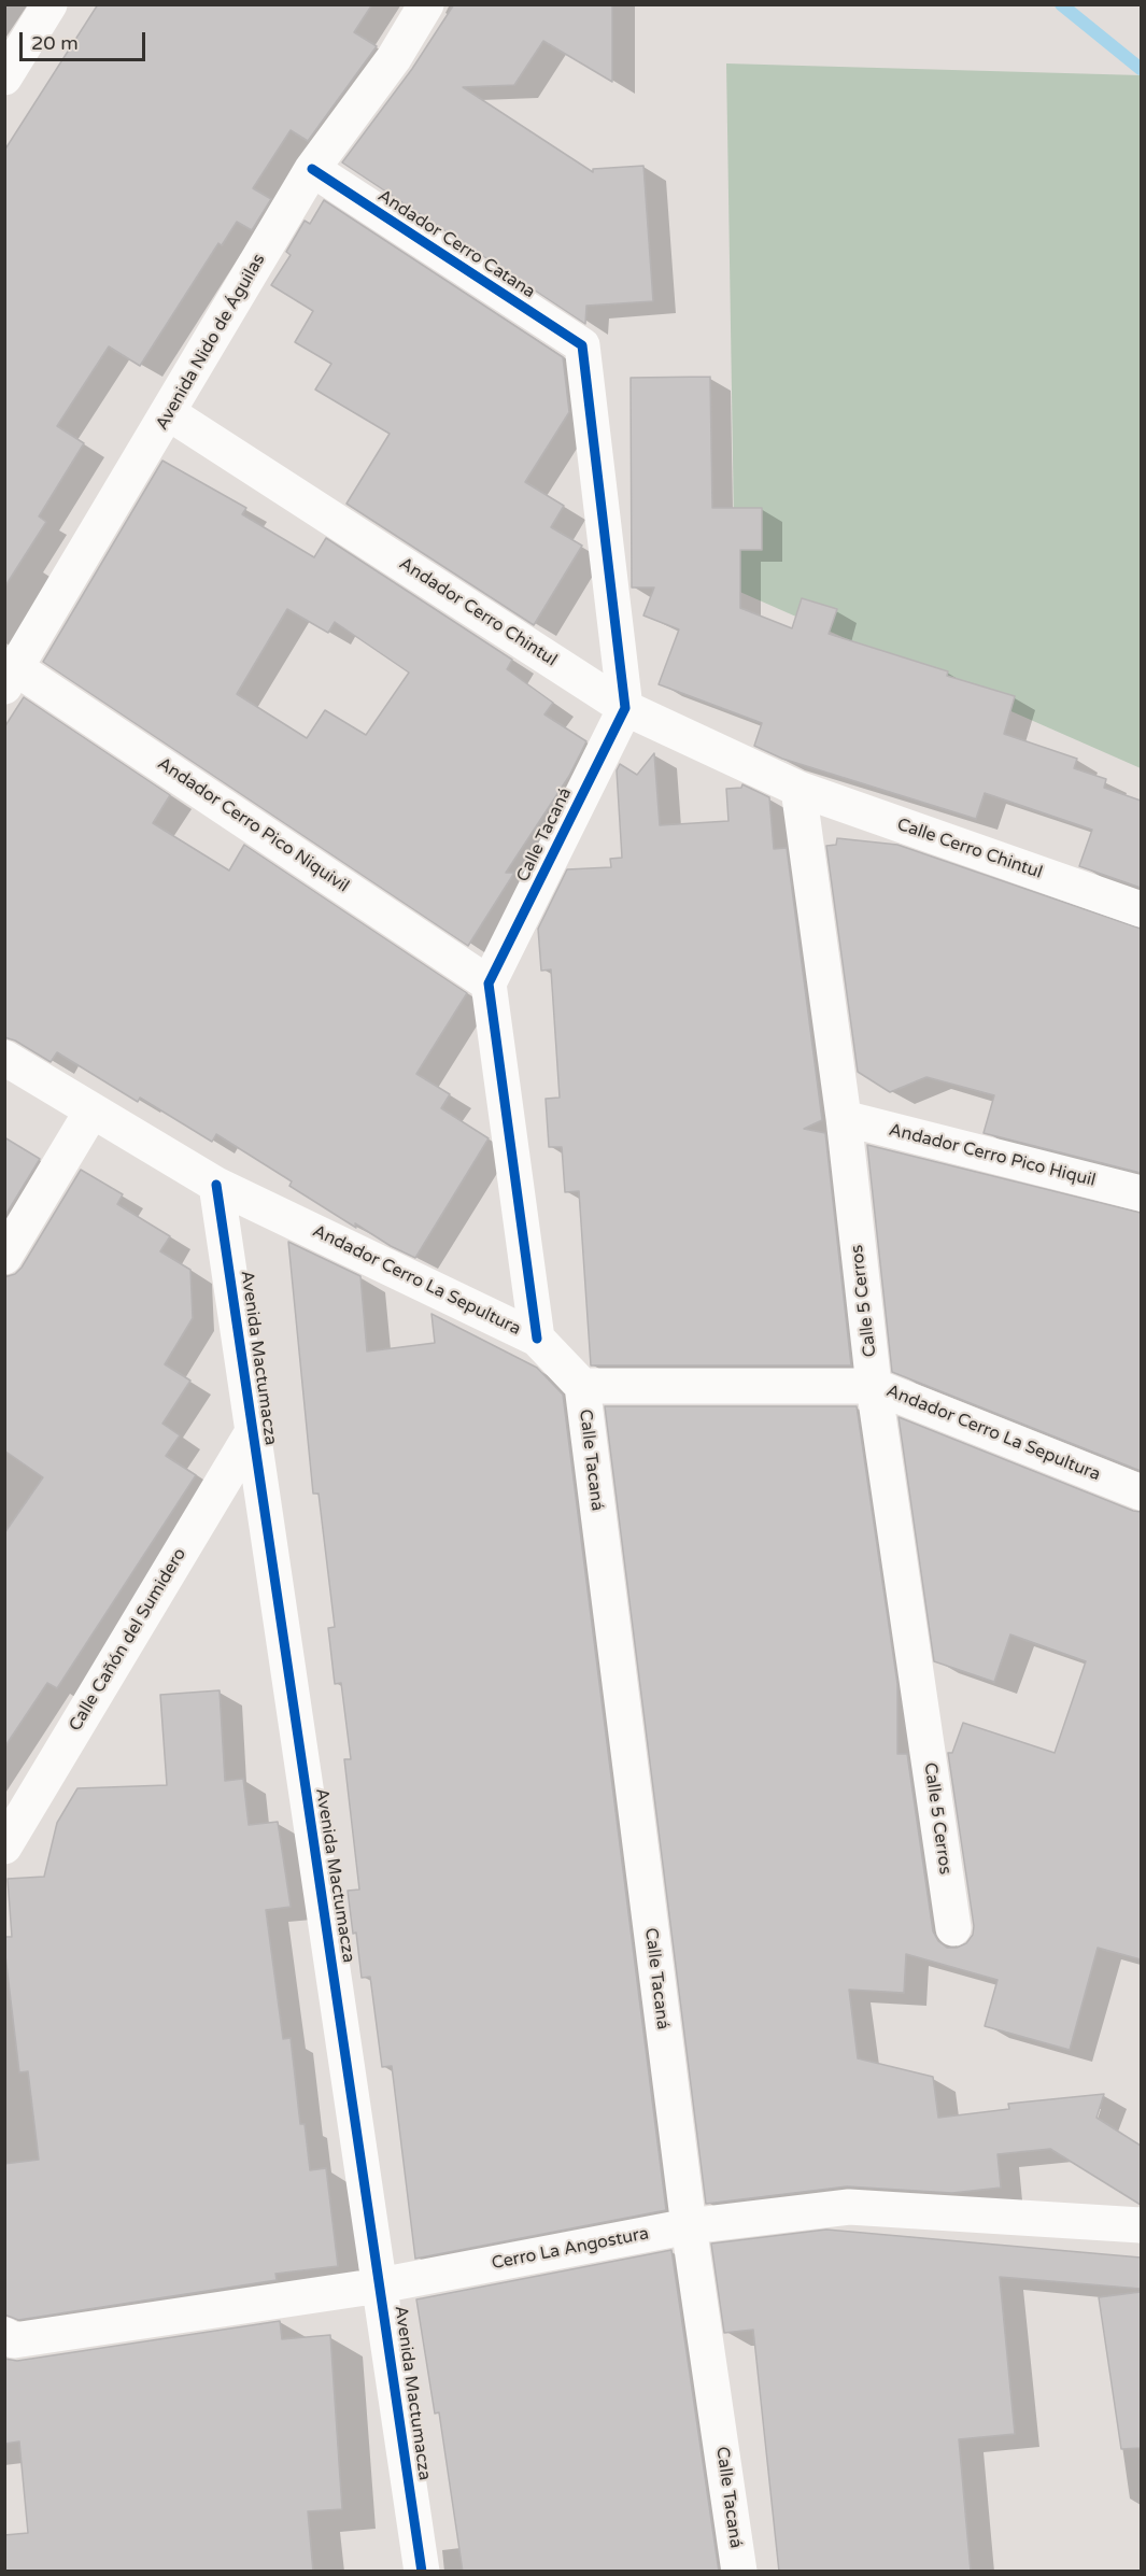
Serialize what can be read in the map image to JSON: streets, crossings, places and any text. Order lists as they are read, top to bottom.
{
  "streets": {
    "street": [
      "Andador Cerro Catana",
      "Avenida Nido de Águilas",
      "Andador Cerro Chintul",
      "Andador Cerro Pico Niquivil",
      "Calle Tacaná",
      "Calle Cerro Chintul",
      "Andador Cerro Pico Hiquil",
      "Andador Cerro La Sepultura",
      "Calle 5 Cerros",
      "Avenida Mactumacza",
      "Calle Cañón del Sumidero",
      "Cerro La Angostura"
    ]
  },
  "crossings": [
    ["Andador Cerro Catana", "Avenida Nido de Águilas"],
    ["Andador Cerro Catana", "Andador Cerro Chintul"],
    ["Andador Cerro Catana", "Calle Tacaná"],
    ["Avenida Nido de Águilas", "Andador Cerro Chintul"],
    ["Avenida Nido de Águilas", "Andador Cerro Pico Niquivil"],
    ["Andador Cerro Chintul", "Calle Tacaná"],
    ["Andador Cerro Chintul", "Calle Cerro Chintul"],
    ["Andador Cerro Chintul", "Calle 5 Cerros"],
    ["Andador Cerro Pico Niquivil", "Calle Tacaná"],
    ["Calle Tacaná", "Andador Cerro La Sepultura"],
    ["Calle Tacaná", "Cerro La Angostura"],
    ["Calle Cerro Chintul", "Calle 5 Cerros"],
    ["Andador Cerro Pico Hiquil", "Calle 5 Cerros"],
    ["Andador Cerro La Sepultura", "Calle 5 Cerros"],
    ["Andador Cerro La Sepultura", "Avenida Mactumacza"],
    ["Avenida Mactumacza", "Calle Cañón del Sumidero"],
    ["Avenida Mactumacza", "Cerro La Angostura"]
  ],
  "scale_bar": "20 m"
}
